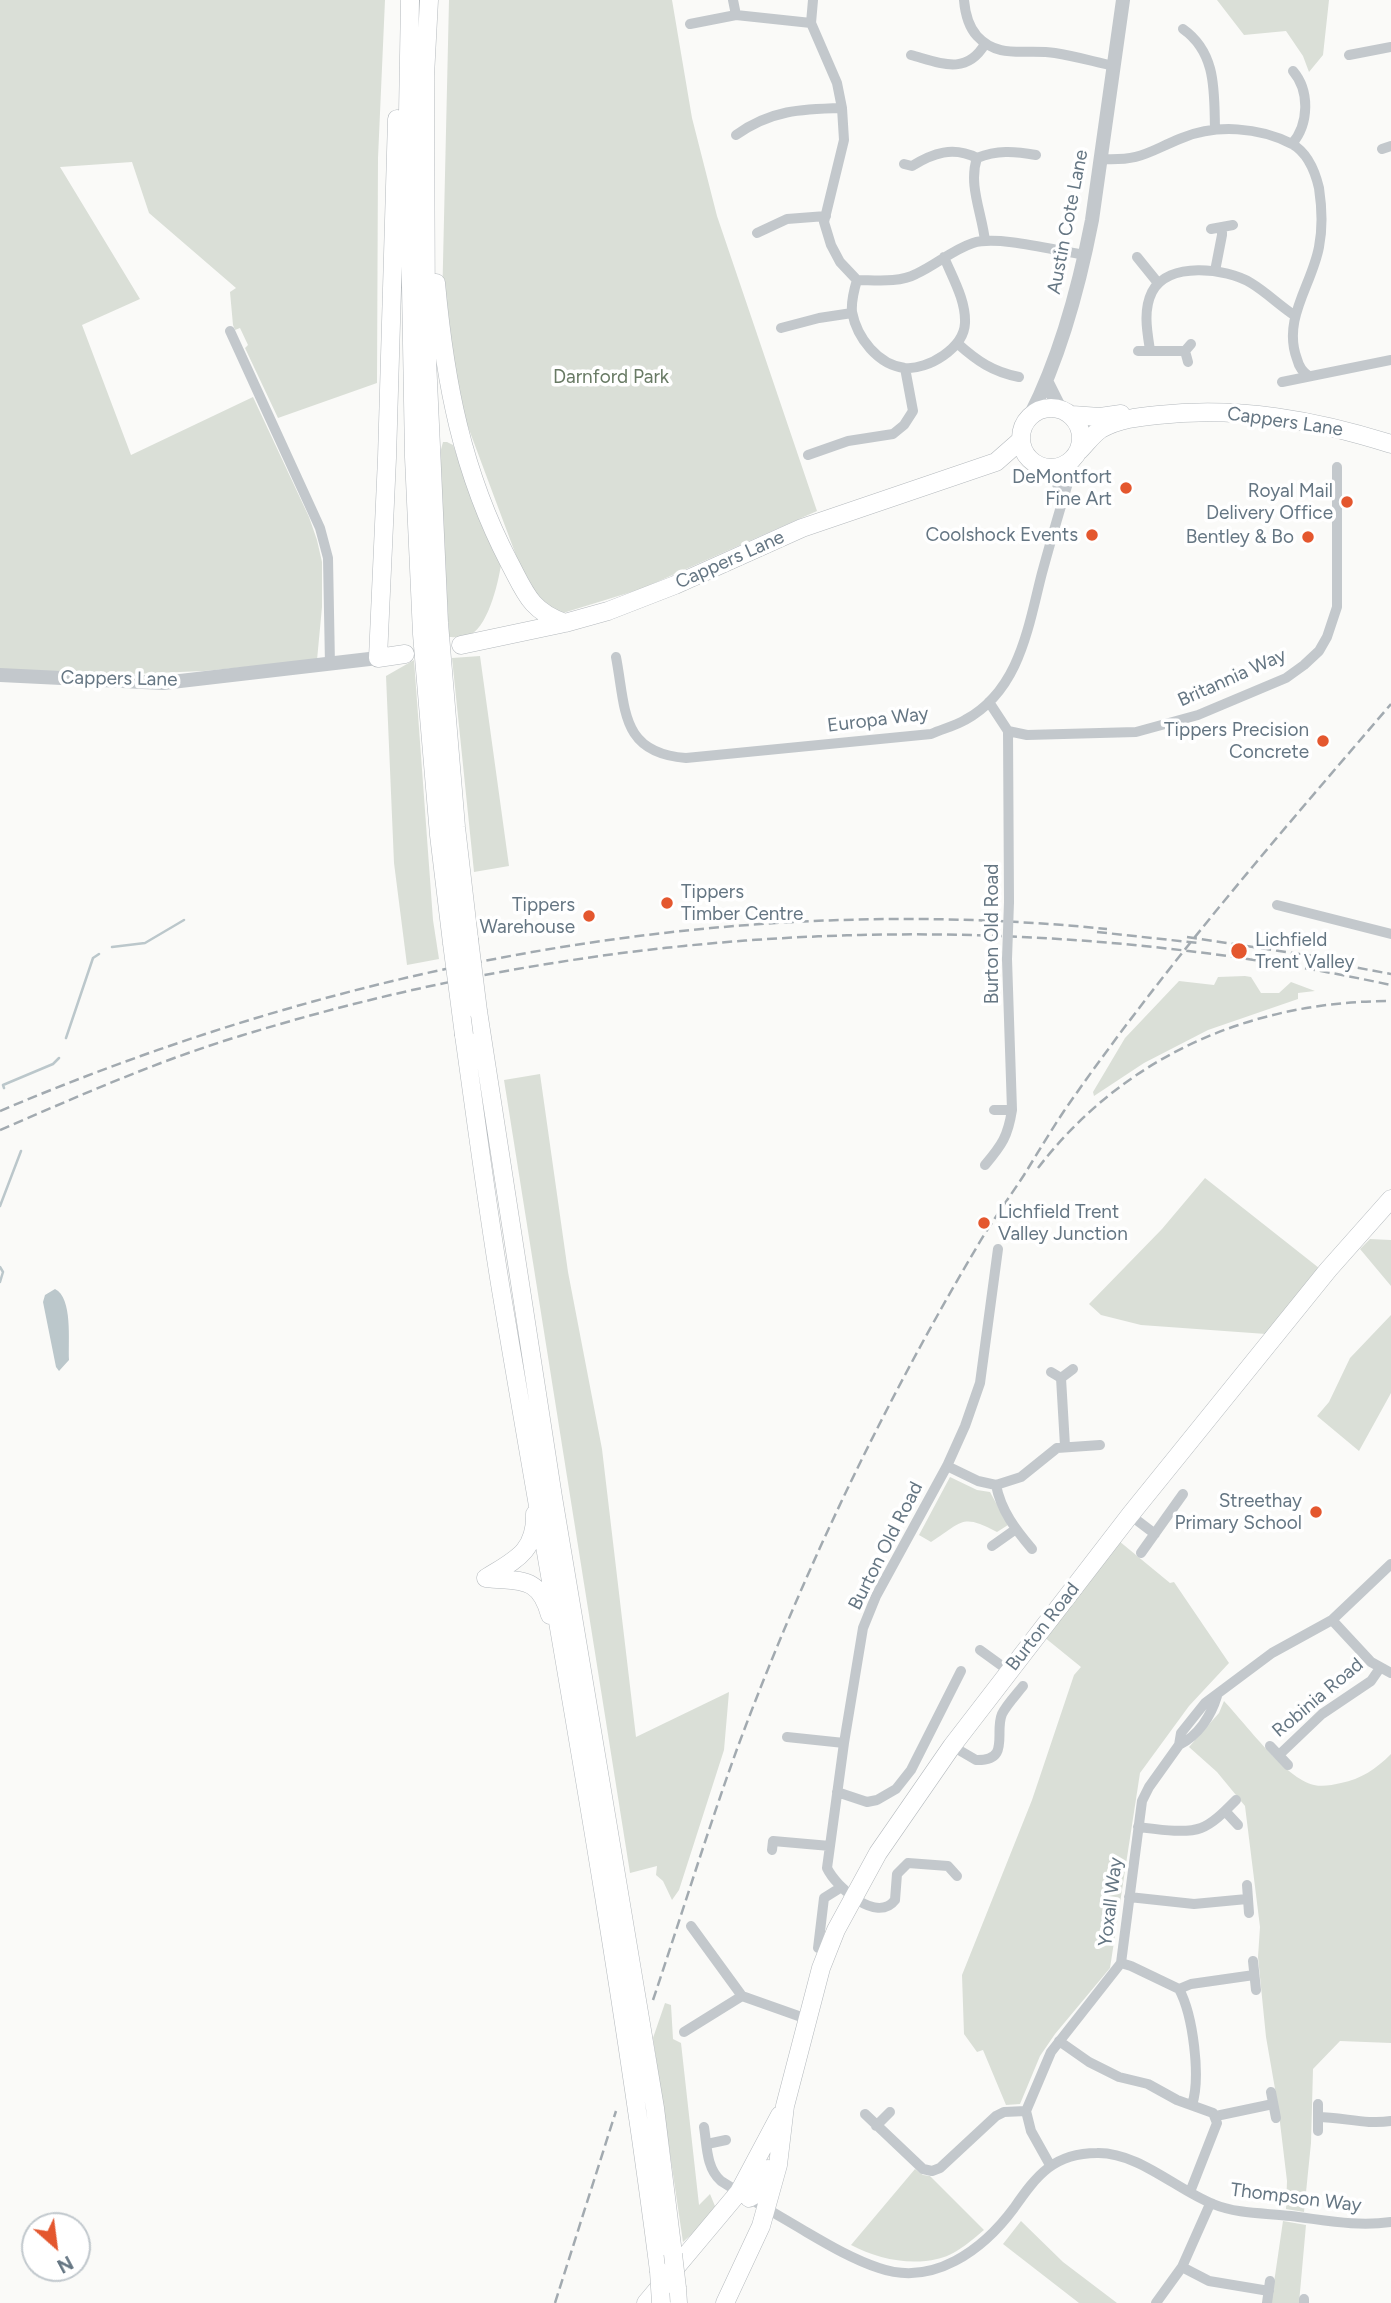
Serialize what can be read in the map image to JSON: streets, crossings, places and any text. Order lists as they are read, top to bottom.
{
  "streets": {
    "highway": ["Cappers Lane", "Burton Road"],
    "street": [
      "Austin Cote Lane",
      "Britannia Way",
      "Europa Way",
      "Burton Old Road",
      "Robinia Road",
      "Yoxall Way",
      "Thompson Way"
    ]
  },
  "crossings": [
    ["Austin Cote Lane", "Cappers Lane"],
    ["Austin Cote Lane", "Europa Way"],
    ["Cappers Lane", "Europa Way"],
    ["Britannia Way", "Burton Old Road"],
    ["Burton Old Road", "Burton Road"]
  ],
  "parks": ["Darnford Park"],
  "places": [
    "DeMontfort Fine Art",
    "Royal Mail Delivery Office",
    "Coolshock Events",
    "Bentley & Bo",
    "Tippers Precision Concrete",
    "Tippers Timber Centre",
    "Tippers Warehouse",
    "Lichfield Trent Valley",
    "Lichfield Trent Valley Junction",
    "Streethay Primary School"
  ],
  "north": "bottom right"
}
